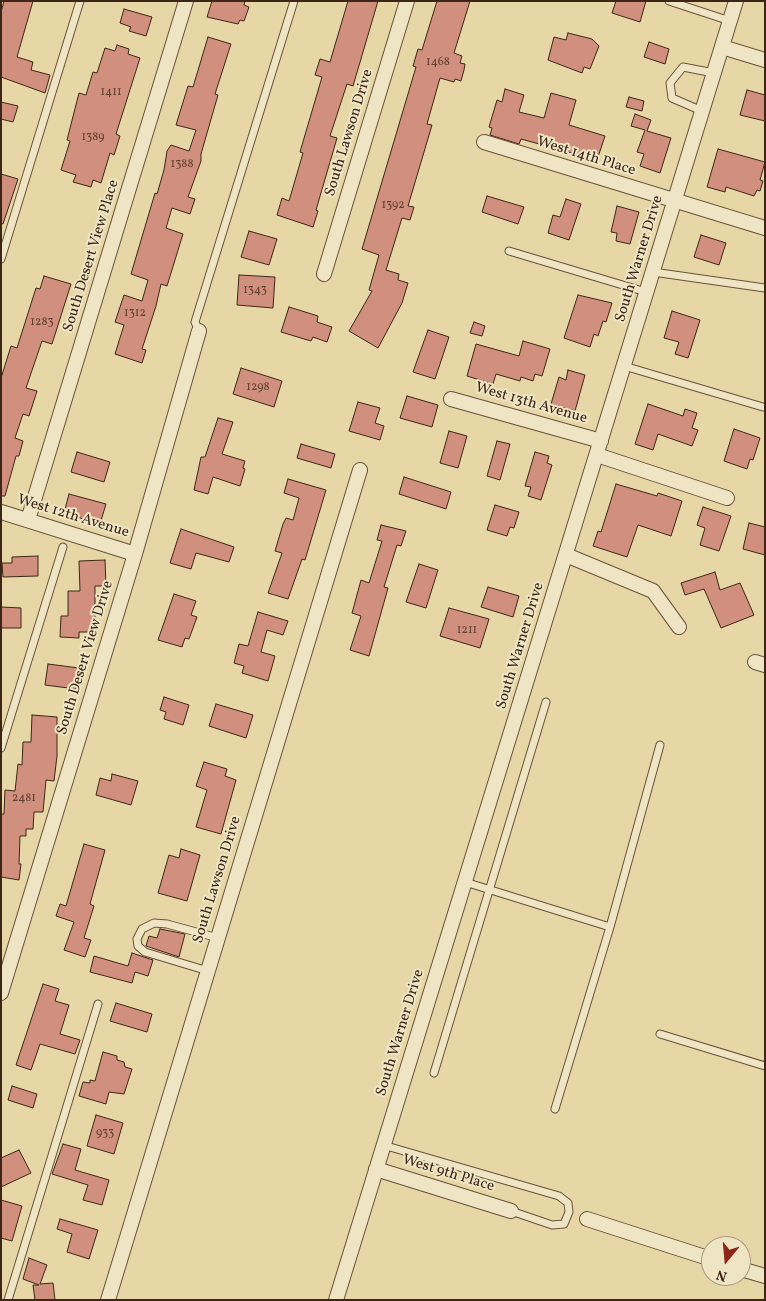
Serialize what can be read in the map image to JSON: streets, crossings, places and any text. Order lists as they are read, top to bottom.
{
  "streets": {
    "street": [
      "South Lawson Drive",
      "West 14th Place",
      "South Desert View Place",
      "South Warner Drive",
      "West 13th Avenue",
      "West 12th Avenue",
      "South Desert View Drive",
      "West 9th Place"
    ]
  },
  "crossings": [
    ["West 14th Place", "South Warner Drive"],
    ["South Desert View Place", "West 12th Avenue"],
    ["South Warner Drive", "West 13th Avenue"],
    ["South Warner Drive", "West 9th Place"],
    ["West 12th Avenue", "South Desert View Drive"]
  ],
  "house_numbers": [
    "1468",
    "1411",
    "1389",
    "1388",
    "1392",
    "1343",
    "1312",
    "1283",
    "1298",
    "1211",
    "2481",
    "933"
  ],
  "north": "bottom"
}
